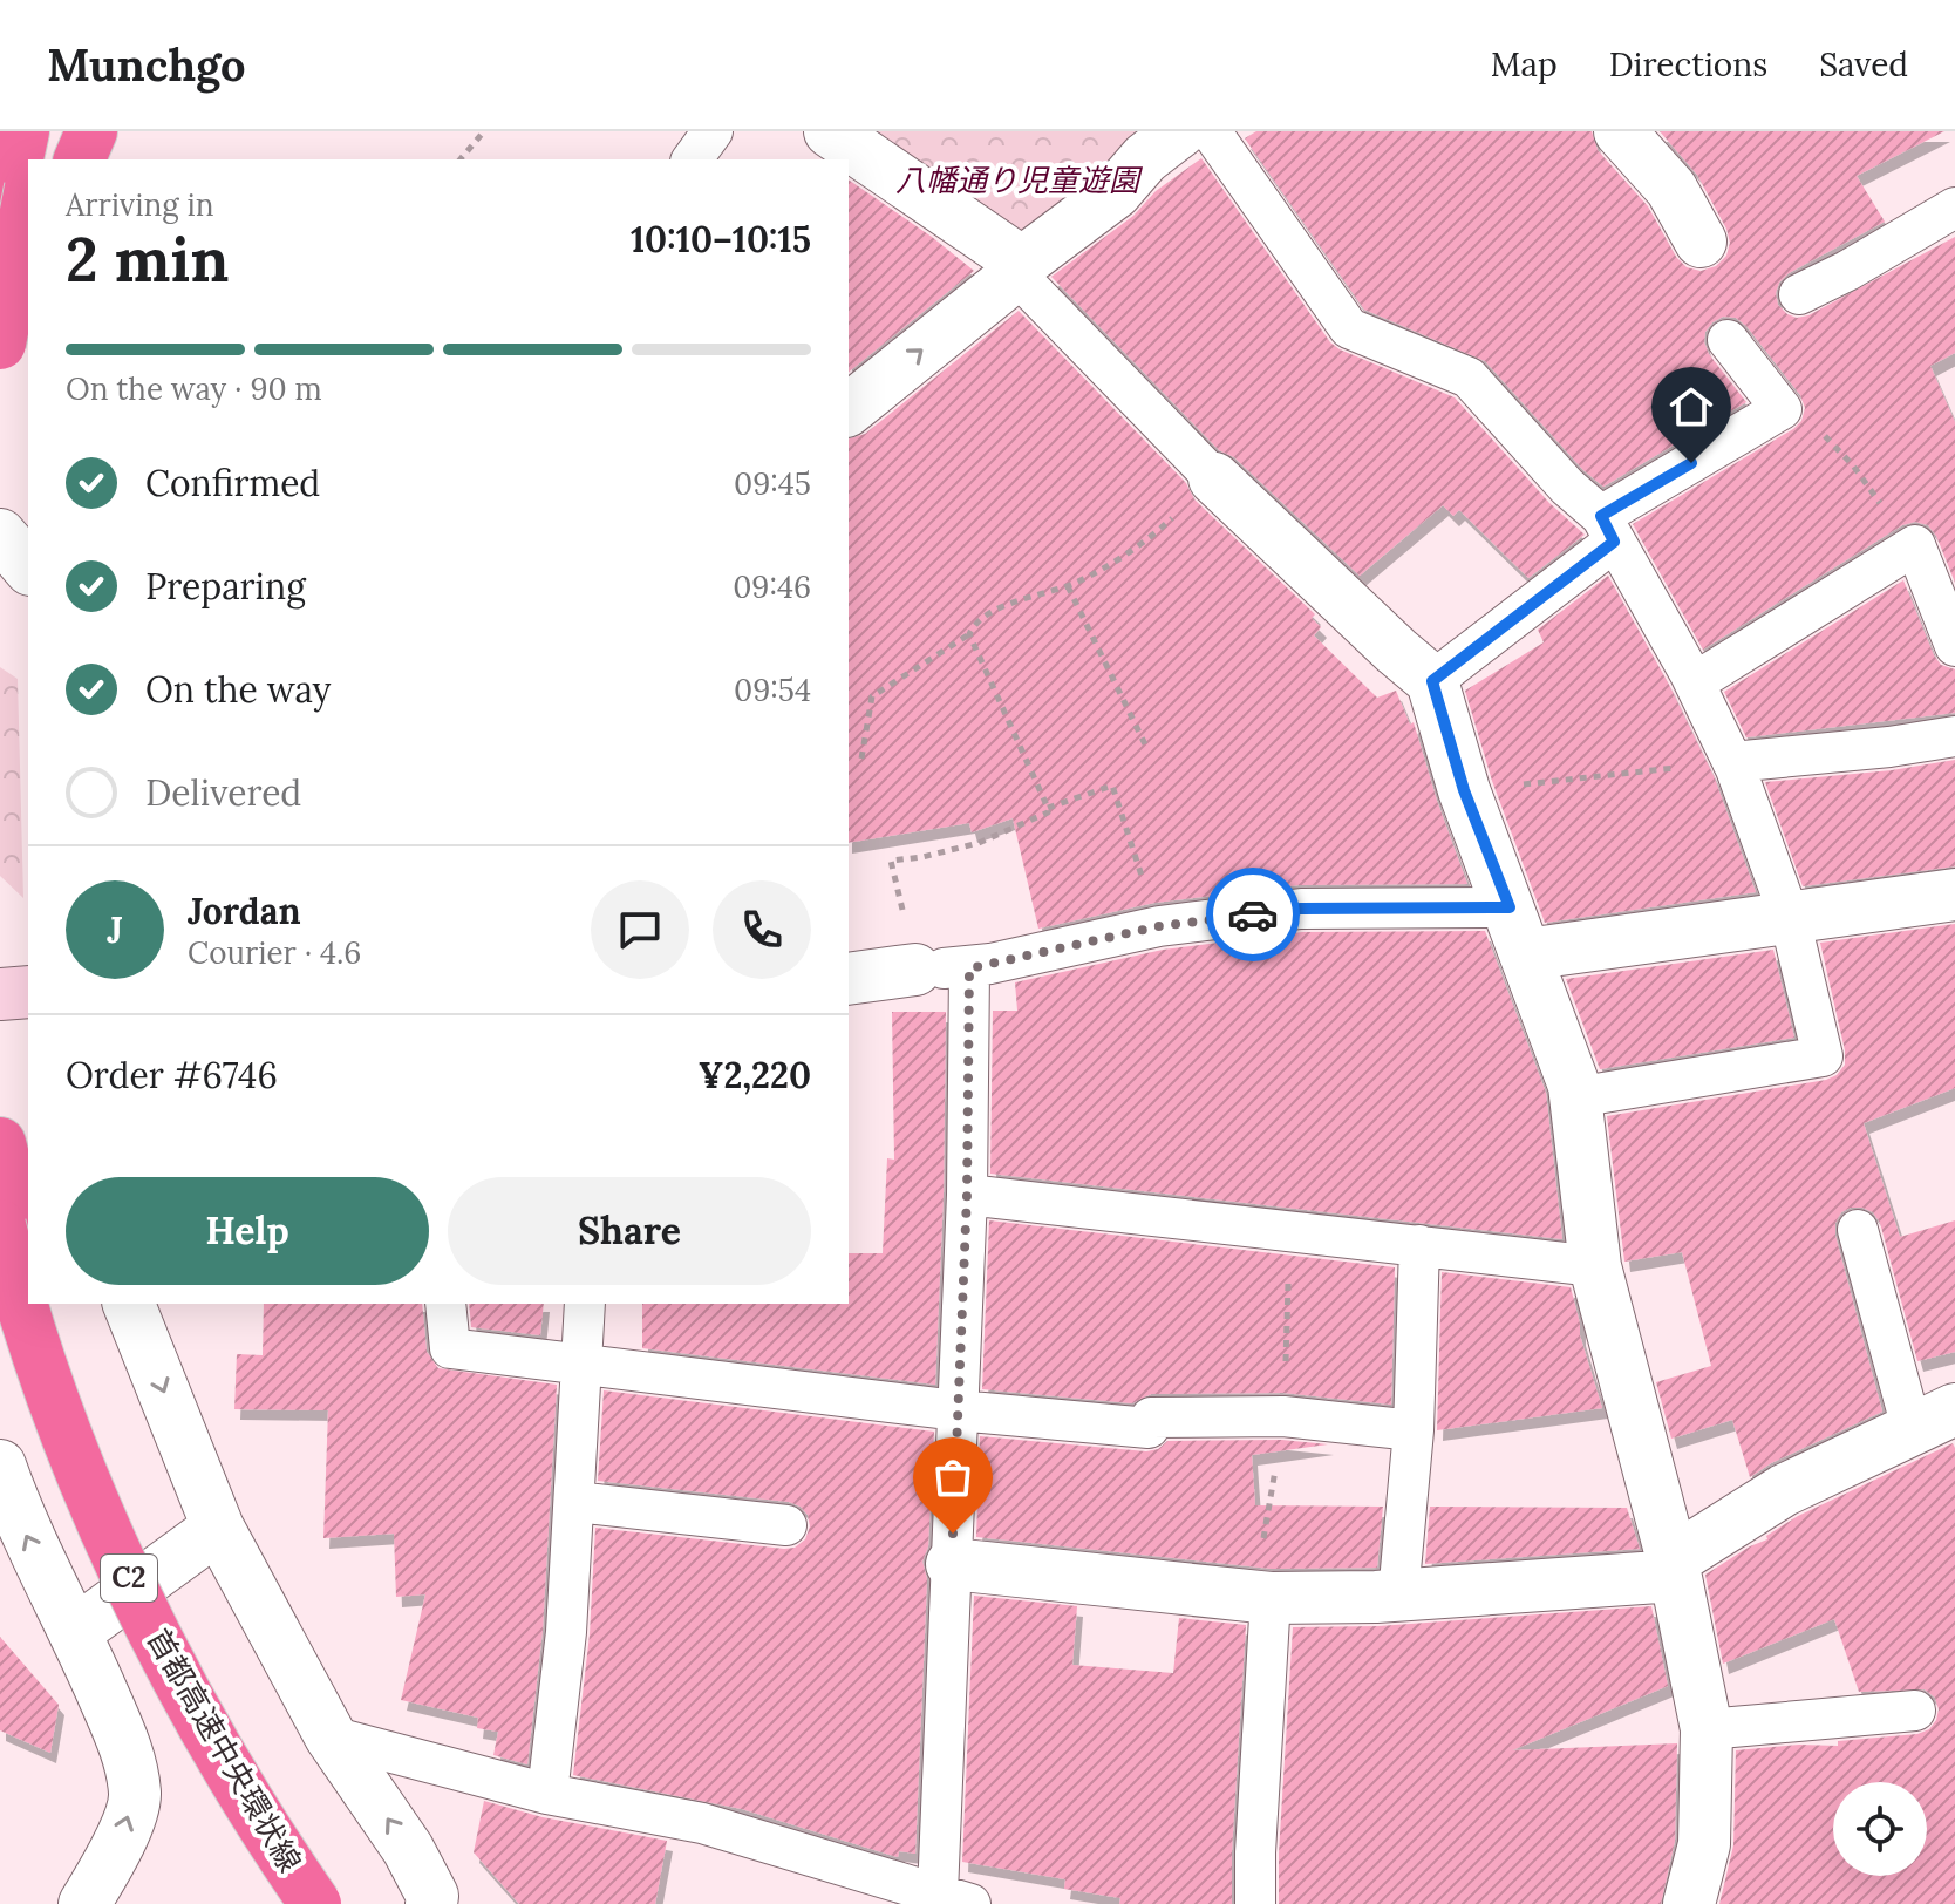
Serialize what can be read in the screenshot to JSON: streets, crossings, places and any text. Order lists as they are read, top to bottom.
{
  "streets": {
    "highway": ["C2", "首都高速中央環状線"]
  },
  "parks": ["八幡通り児童遊園"],
  "page": {
    "header": "Munchgo",
    "nav": ["Map", "Directions", "Saved"],
    "heading": ["2 min", "Arriving in", "10:10–10:15"],
    "panel": [
      "Jordan",
      "Courier · 4.6",
      "Order #6746",
      "¥2,220"
    ],
    "bar": "On the way · 90 m",
    "list": [
      ["Confirmed", "09:45"],
      ["Preparing", "09:46"],
      ["On the way", "09:54"],
      "Delivered"
    ],
    "round": "J",
    "buttons": ["Help", "Share"]
  }
}
